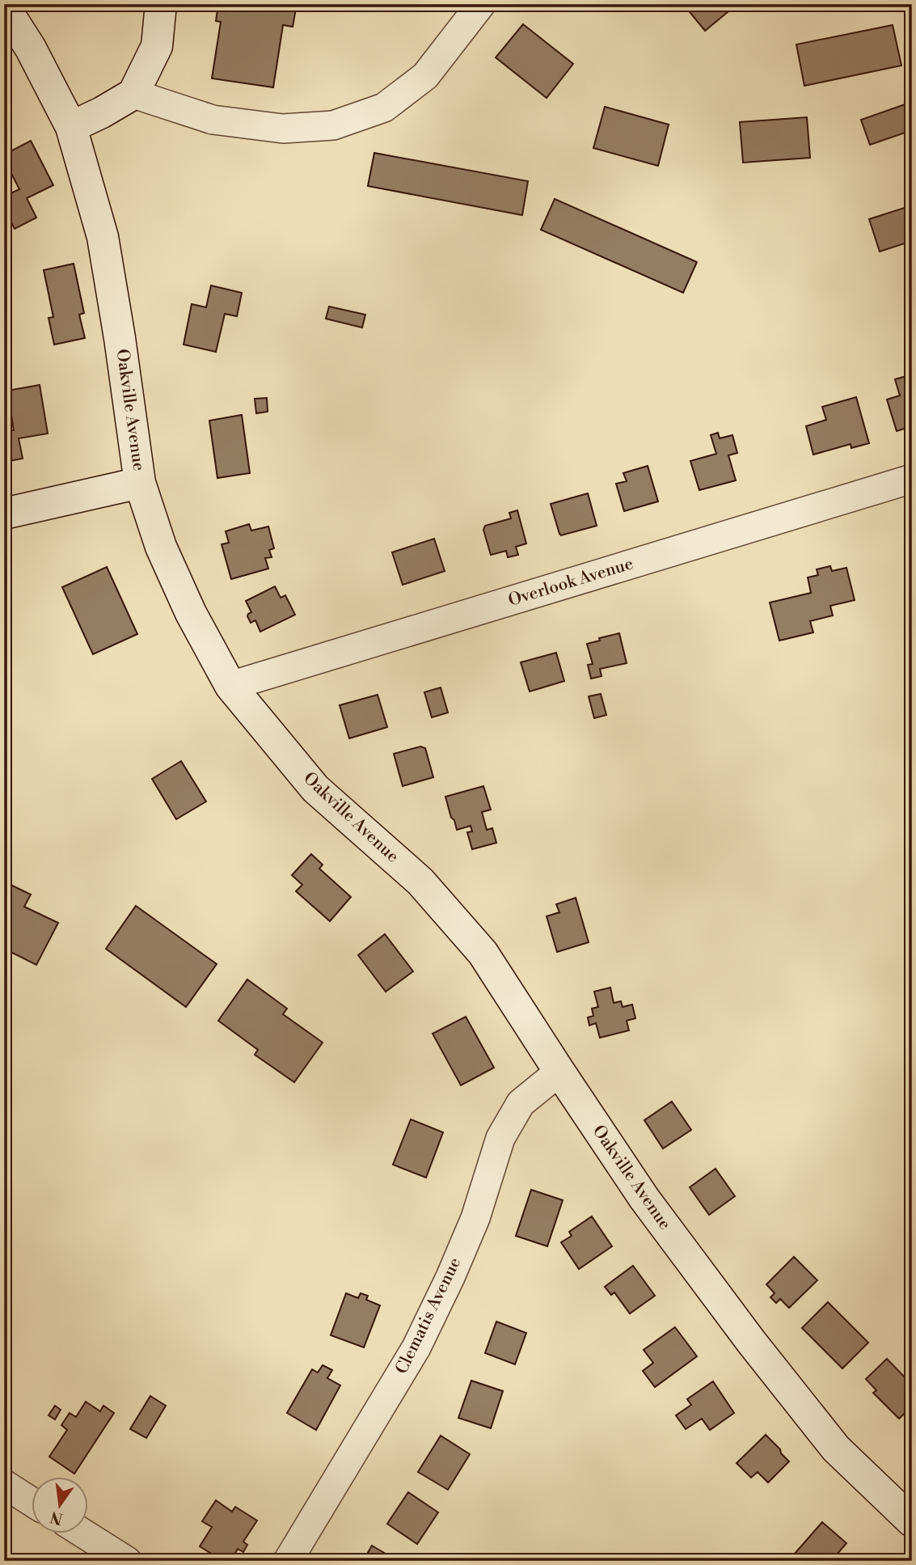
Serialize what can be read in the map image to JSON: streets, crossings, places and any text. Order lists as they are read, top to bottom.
{
  "streets": {
    "street": ["Oakville Avenue", "Overlook Avenue", "Clematis Avenue"]
  },
  "crossings": [
    ["Oakville Avenue", "Overlook Avenue"],
    ["Oakville Avenue", "Clematis Avenue"]
  ],
  "north": "bottom"
}
